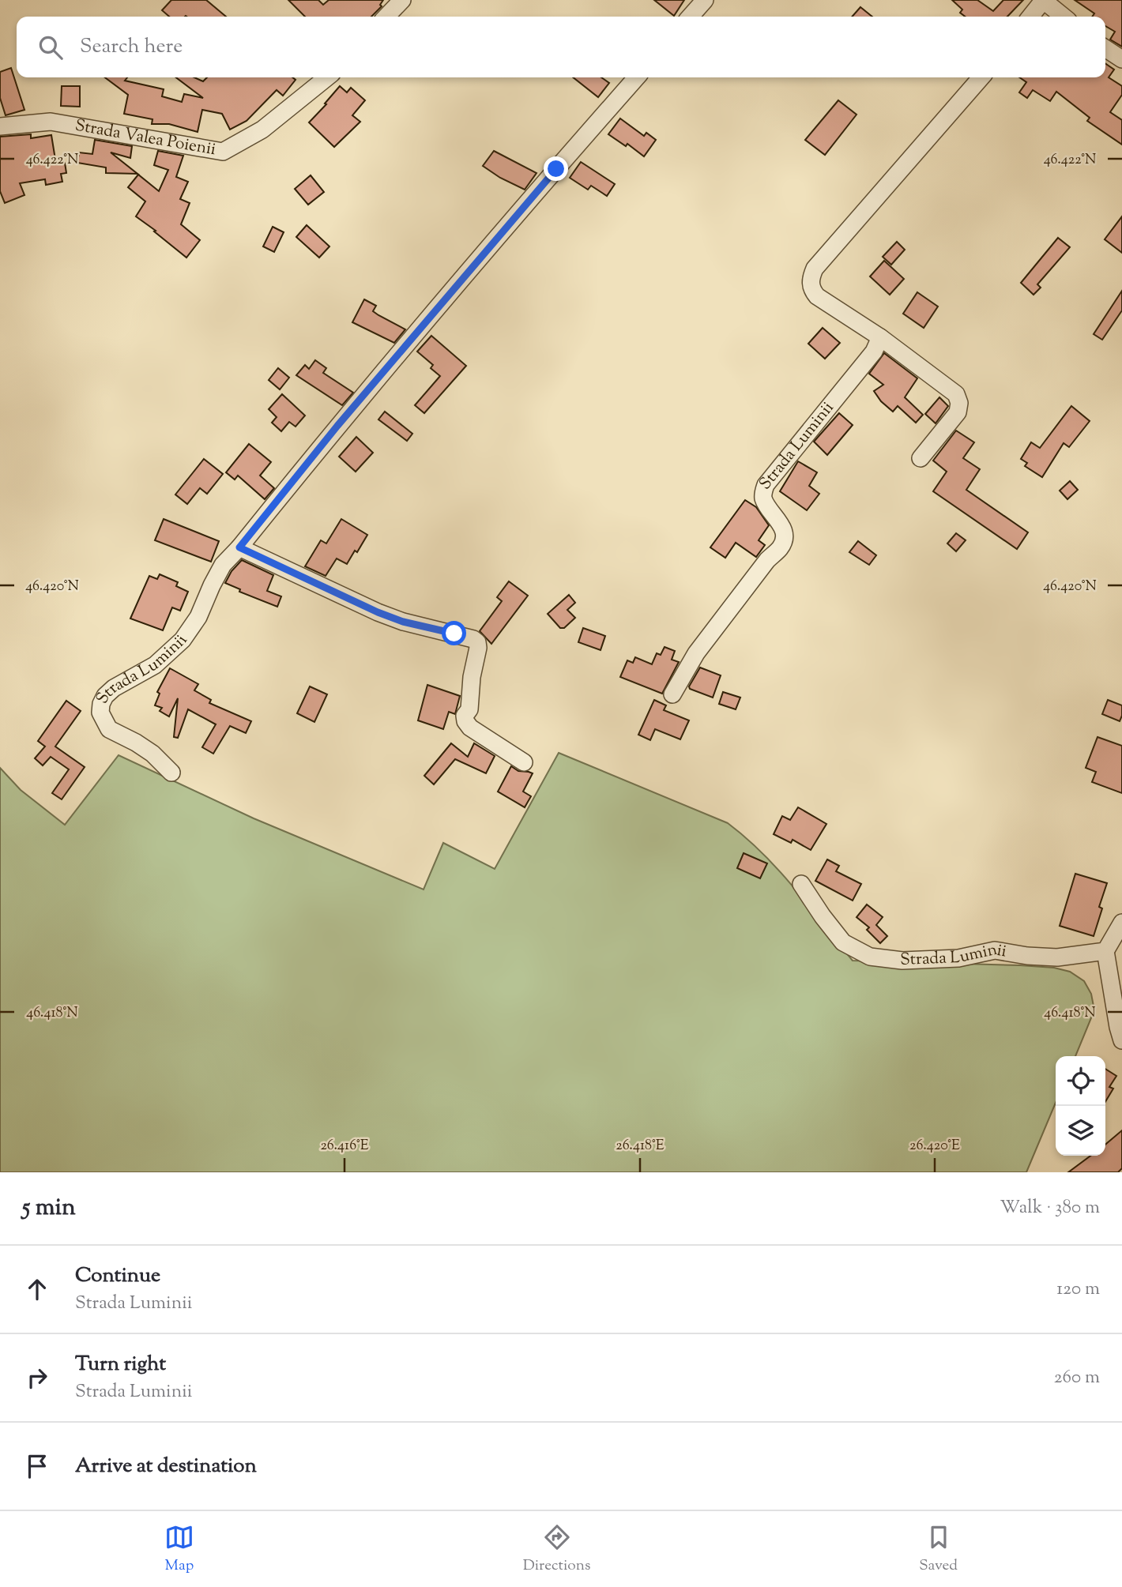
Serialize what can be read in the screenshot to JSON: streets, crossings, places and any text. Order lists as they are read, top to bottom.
{
  "streets": {
    "street": ["Strada Valea Poienii", "Strada Luminii"]
  },
  "page": {
    "search": "Search here",
    "heading": ["5 min", "Walk · 380 m"],
    "list": [
      ["Continue", "Strada Luminii", "120 m"],
      ["Turn right", "Strada Luminii", "260 m"],
      "Arrive at destination"
    ],
    "nav": ["Map", "Directions", "Saved"]
  },
  "coordinates": [
    "46.422°N",
    "46.420°N",
    "46.418°N",
    "26.416°E",
    "26.418°E",
    "26.420°E"
  ]
}
